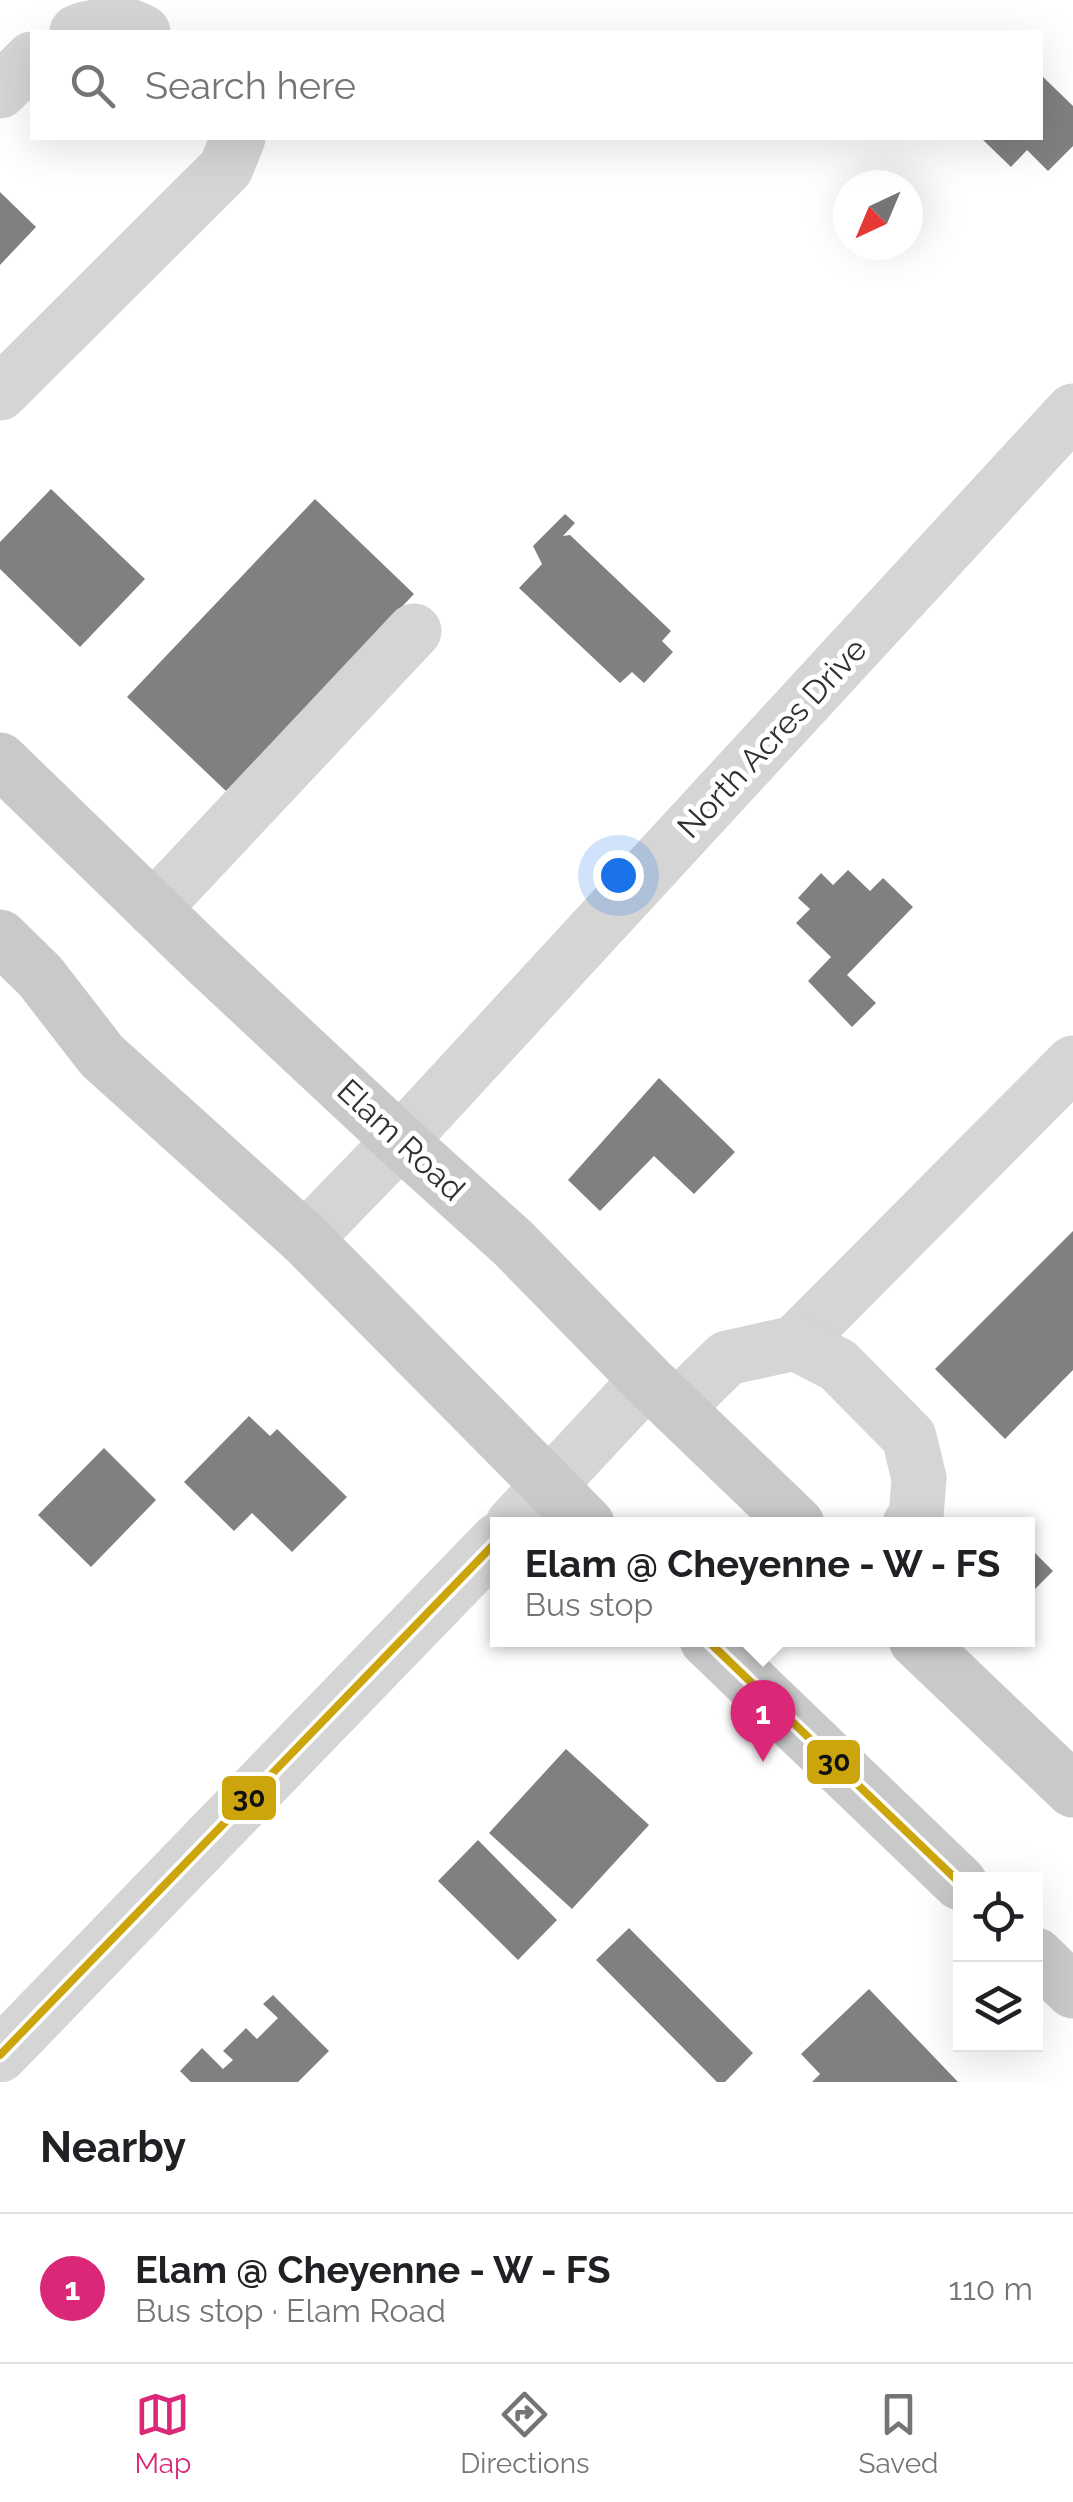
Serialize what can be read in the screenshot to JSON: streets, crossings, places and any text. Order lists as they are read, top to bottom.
{
  "streets": {
    "main road": ["Elam Road"],
    "street": ["North Acres Drive"]
  },
  "crossings": [
    ["North Acres Drive", "Elam Road"]
  ],
  "lines": ["transit line 30"],
  "north": "bottom left",
  "page": {
    "search": "Search here",
    "popup": ["Elam @ Cheyenne - W - FS", "Bus stop"],
    "pins": "1",
    "heading": "Nearby",
    "list": [
      {
        "mark": "1",
        "name": "Elam @ Cheyenne - W - FS",
        "note": "Bus stop · Elam Road",
        "value": "110 m"
      }
    ],
    "nav": ["Map", "Directions", "Saved"]
  }
}
